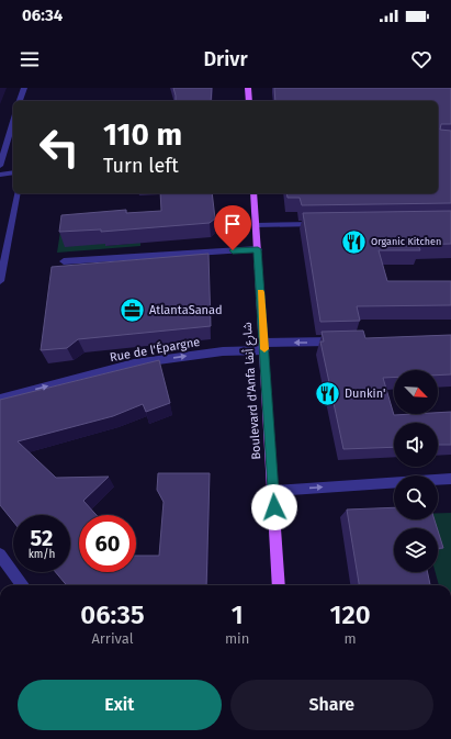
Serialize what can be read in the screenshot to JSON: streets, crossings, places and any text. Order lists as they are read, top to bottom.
{
  "streets": {
    "main road": ["Boulevard d'Anfa شارع أنفا"],
    "street": ["Rue de l'Épargne"]
  },
  "crossings": [
    ["Rue de l'Épargne", "Boulevard d'Anfa شارع أنفا"]
  ],
  "places": {
    "restaurant": ["Organic Kitchen", "Dunkin'"],
    "office": ["AtlantaSanad"]
  },
  "north": "bottom right",
  "page": {
    "status": "06:34",
    "header": "Drivr",
    "turn": ["110 m", "Turn left"],
    "speed": "52 km/h",
    "limit": "60",
    "eta": [
      "06:35",
      "Arrival",
      "1",
      "min",
      "120",
      "m"
    ],
    "buttons": ["Exit", "Share"]
  }
}
